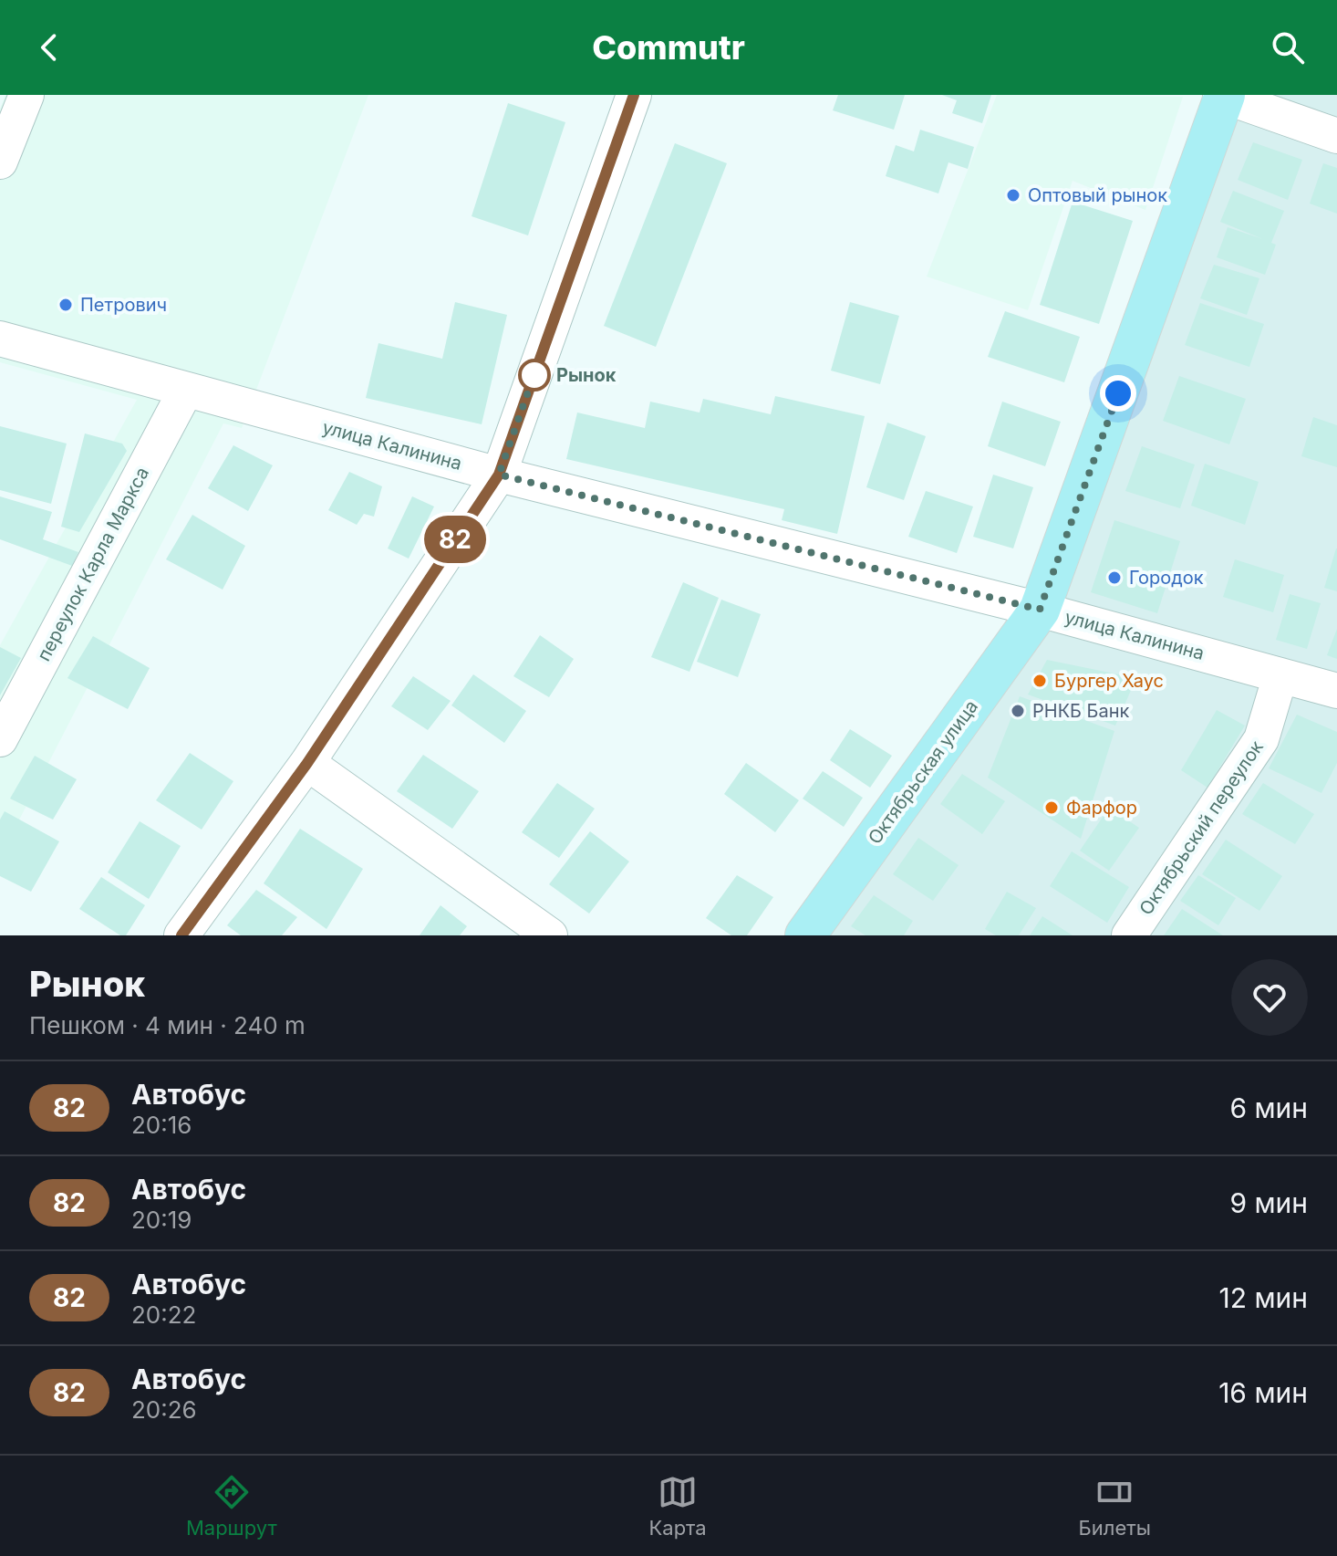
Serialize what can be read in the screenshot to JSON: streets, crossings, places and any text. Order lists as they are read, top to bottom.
{
  "streets": {
    "main road": ["Октябрьская улица"],
    "street": ["улица Калинина", "переулок Карла Маркса", "Октябрьский переулок"]
  },
  "crossings": [
    ["улица Калинина", "переулок Карла Маркса"],
    ["улица Калинина", "Октябрьская улица"],
    ["улица Калинина", "Октябрьский переулок"]
  ],
  "places": [
    "Оптовый рынок",
    "Петрович",
    "Рынок",
    "Городок",
    "Бургер Хаус",
    "РНКБ Банк",
    "Фарфор"
  ],
  "lines": ["bus line 82"],
  "page": {
    "header": "Commutr",
    "on_map": "82",
    "heading": ["Рынок", "Пешком · 4 мин · 240 m"],
    "list": [
      {
        "mark": "82",
        "name": "Автобус",
        "note": "20:16",
        "value": "6 мин"
      },
      {
        "mark": "82",
        "name": "Автобус",
        "note": "20:19",
        "value": "9 мин"
      },
      {
        "mark": "82",
        "name": "Автобус",
        "note": "20:22",
        "value": "12 мин"
      },
      {
        "mark": "82",
        "name": "Автобус",
        "note": "20:26",
        "value": "16 мин"
      }
    ],
    "tabs": ["Маршрут", "Карта", "Билеты"]
  }
}
